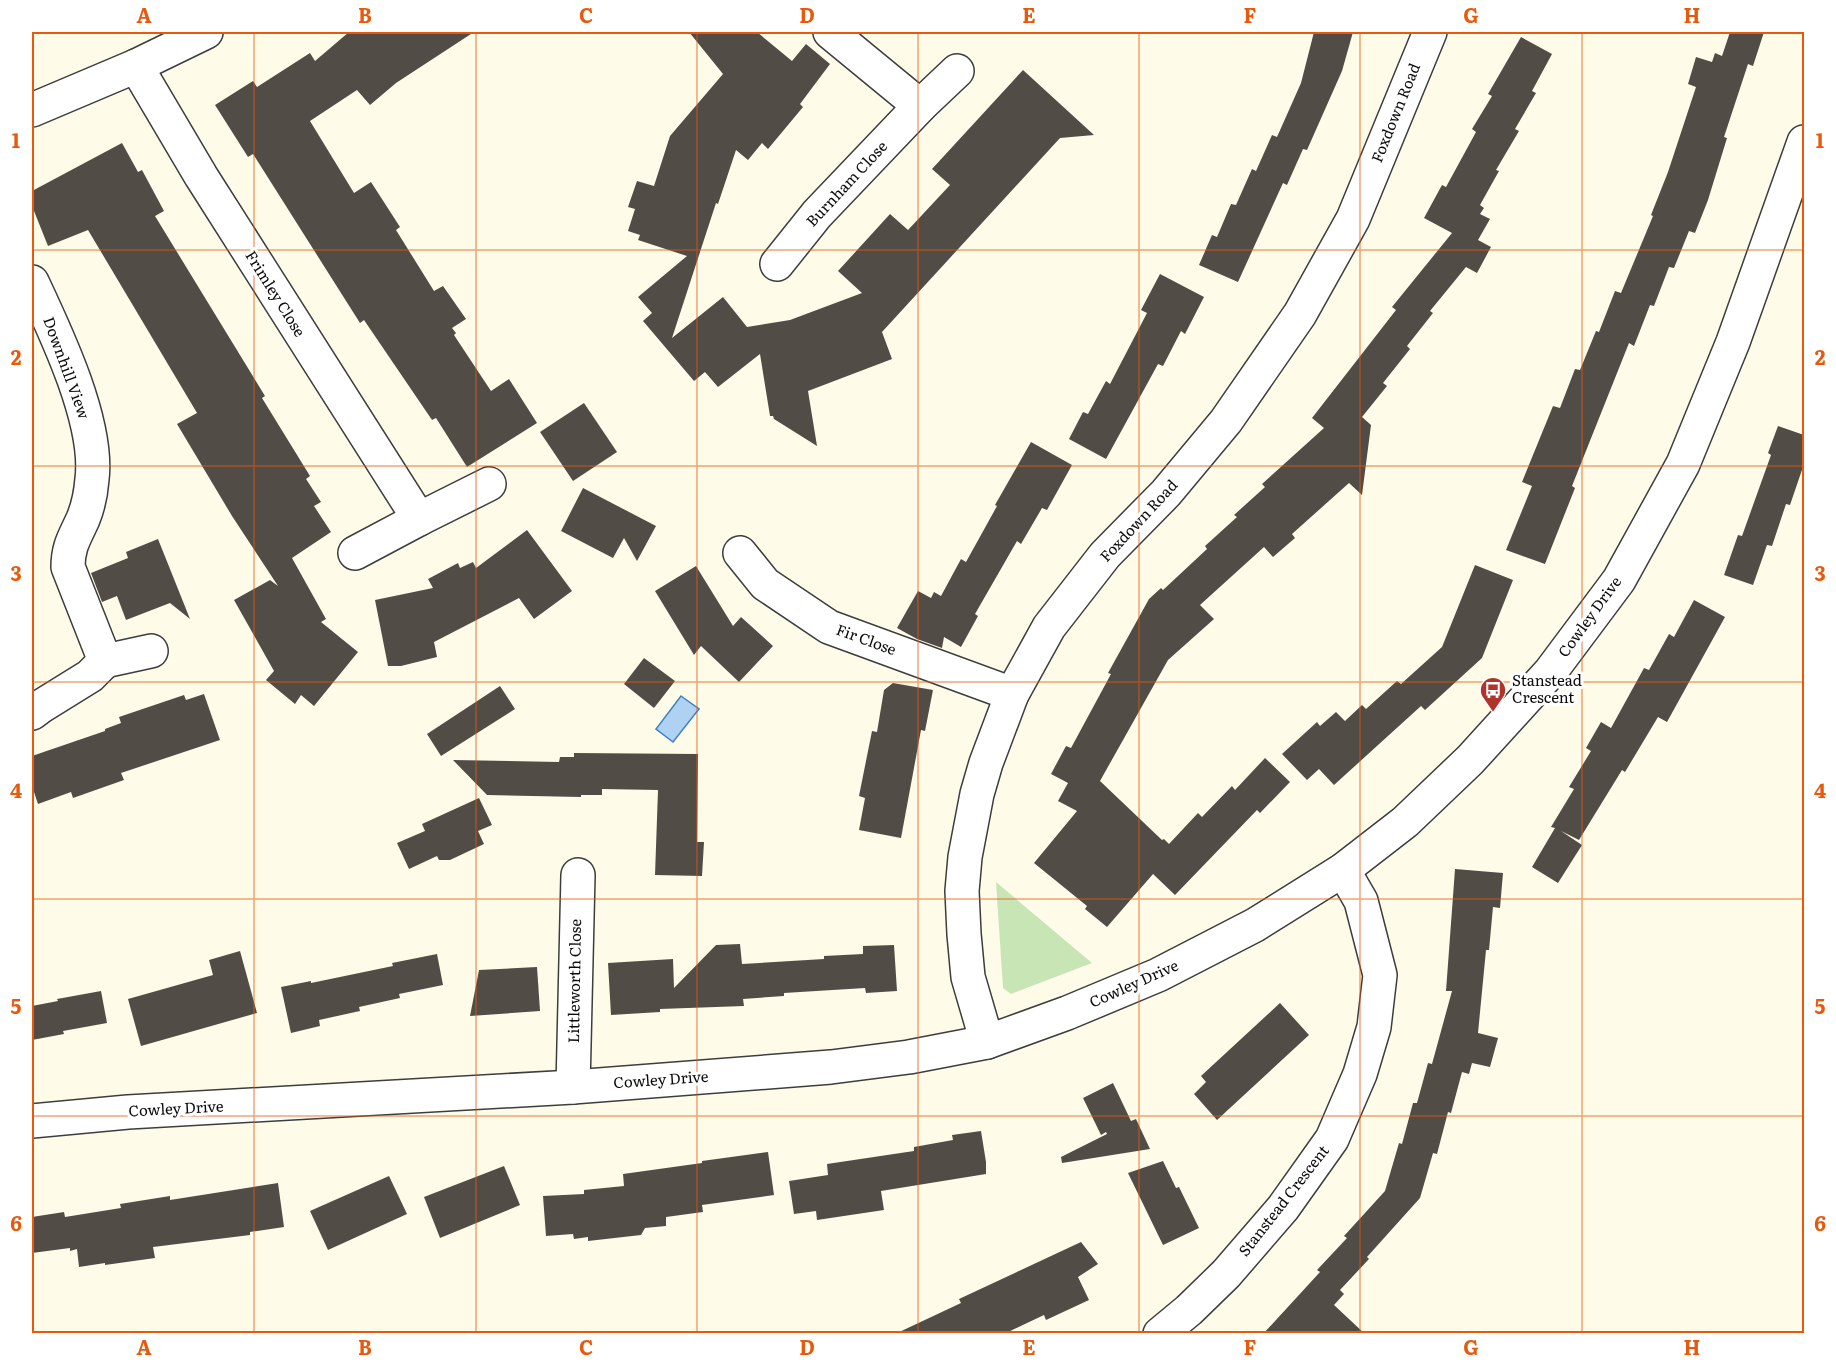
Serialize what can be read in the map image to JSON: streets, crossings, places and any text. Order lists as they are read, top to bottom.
{
  "streets": {
    "street": [
      "Foxdown Road",
      "Burnham Close",
      "Frimley Close",
      "Downhill View",
      "Cowley Drive",
      "Fir Close",
      "Littleworth Close",
      "Stanstead Crescent"
    ]
  },
  "crossings": [
    ["Foxdown Road", "Cowley Drive"],
    ["Foxdown Road", "Fir Close"],
    ["Cowley Drive", "Littleworth Close"],
    ["Cowley Drive", "Stanstead Crescent"]
  ],
  "places": {
    "bus stop": ["Stanstead Crescent"]
  },
  "grid": {
    "columns": [
      "A",
      "B",
      "C",
      "D",
      "E",
      "F",
      "G",
      "H"
    ],
    "rows": [
      "1",
      "2",
      "3",
      "4",
      "5",
      "6"
    ]
  }
}
